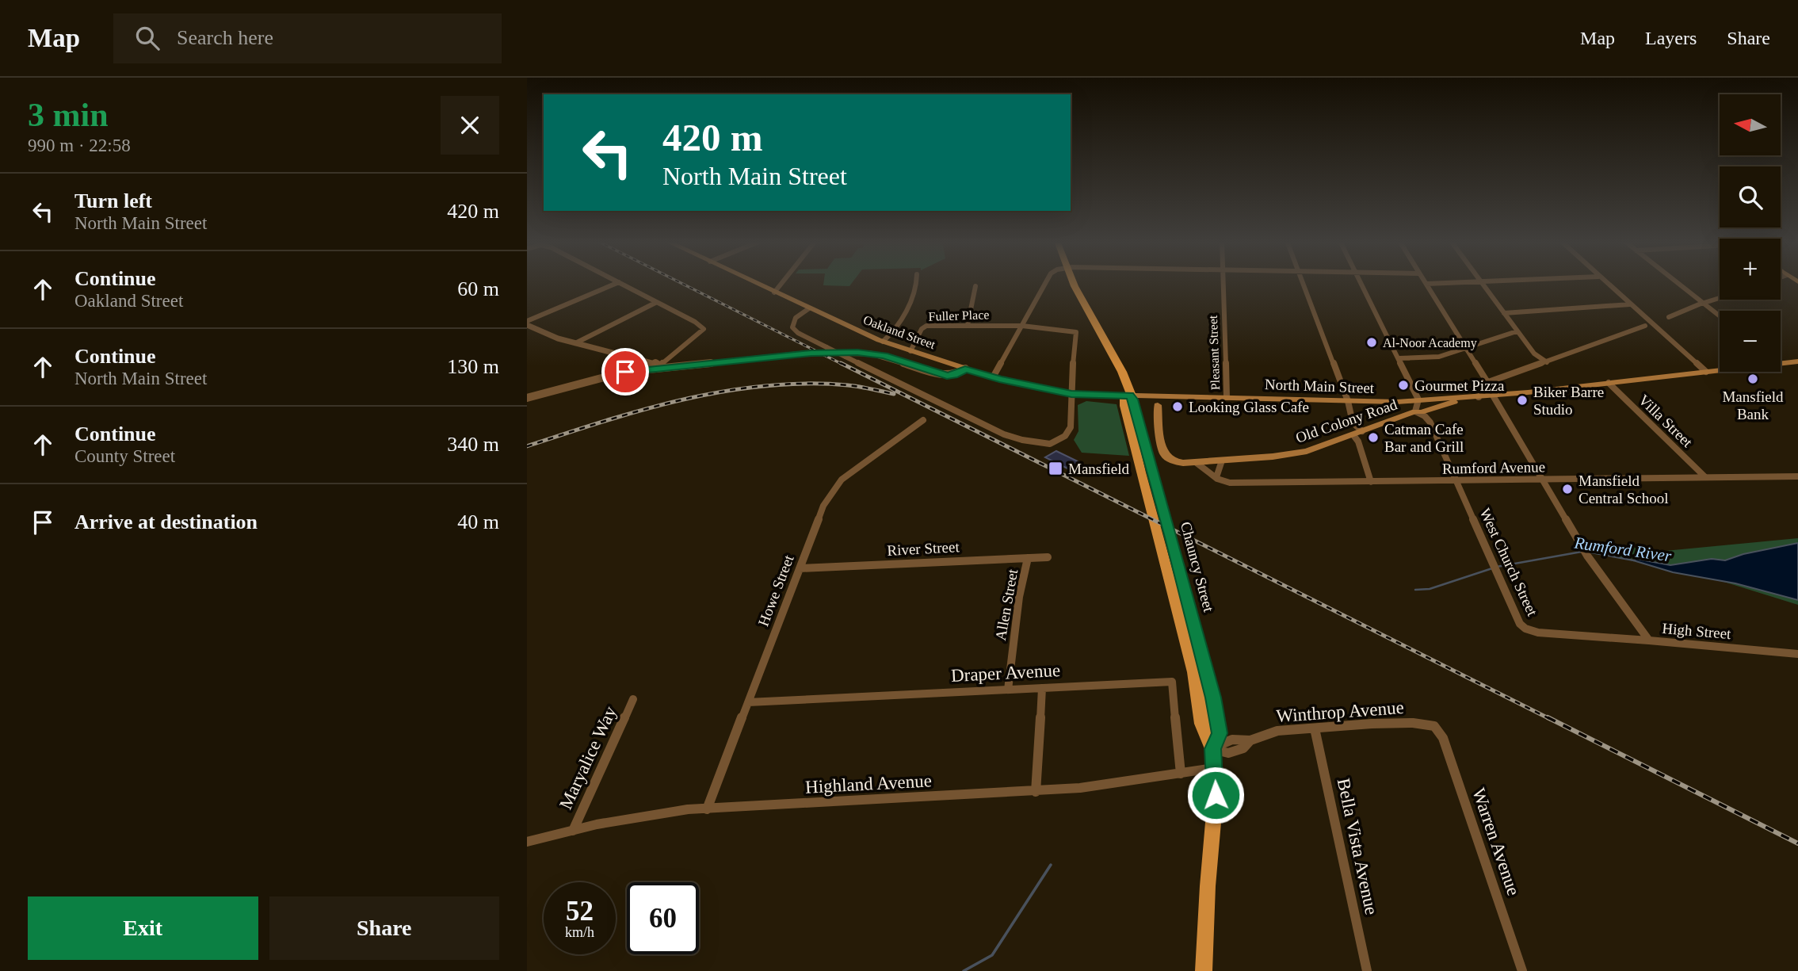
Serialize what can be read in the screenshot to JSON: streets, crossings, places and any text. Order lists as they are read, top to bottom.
{
  "streets": {
    "main road": [
      "Oakland Street",
      "North Main Street",
      "Old Colony Road",
      "Chauncy Street"
    ],
    "street": [
      "Fuller Place",
      "Pleasant Street",
      "Villa Street",
      "Rumford Avenue",
      "River Street",
      "West Church Street",
      "Howe Street",
      "Allen Street",
      "High Street",
      "Draper Avenue",
      "Winthrop Avenue",
      "Maryalice Way",
      "Highland Avenue",
      "Warren Avenue",
      "Bella Vista Avenue"
    ]
  },
  "crossings": [
    ["Fuller Place", "Oakland Street"],
    ["Fuller Place", "North Main Street"],
    ["Oakland Street", "North Main Street"],
    ["Pleasant Street", "North Main Street"],
    ["North Main Street", "Old Colony Road"],
    ["North Main Street", "Villa Street"],
    ["North Main Street", "Chauncy Street"],
    ["North Main Street", "High Street"],
    ["Old Colony Road", "Rumford Avenue"],
    ["Old Colony Road", "West Church Street"],
    ["Villa Street", "Rumford Avenue"],
    ["Rumford Avenue", "West Church Street"],
    ["Rumford Avenue", "High Street"],
    ["River Street", "Howe Street"],
    ["River Street", "Allen Street"],
    ["West Church Street", "High Street"],
    ["Chauncy Street", "Winthrop Avenue"],
    ["Chauncy Street", "Highland Avenue"],
    ["Howe Street", "Draper Avenue"],
    ["Howe Street", "Highland Avenue"],
    ["Allen Street", "Draper Avenue"],
    ["Draper Avenue", "Highland Avenue"],
    ["Winthrop Avenue", "Warren Avenue"],
    ["Winthrop Avenue", "Bella Vista Avenue"],
    ["Maryalice Way", "Highland Avenue"]
  ],
  "water": ["Rumford River"],
  "places": {
    "other": [
      "Al-Noor Academy",
      "Mansfield Bank",
      "Gourmet Pizza",
      "Biker Barre Studio",
      "Looking Glass Cafe",
      "Catman Cafe Bar and Grill",
      "Mansfield Central School"
    ],
    "transit": ["Mansfield"]
  },
  "north": "left",
  "page": {
    "header": "Map",
    "search": "Search here",
    "nav": ["Map", "Layers", "Share"],
    "heading": ["3 min", "990 m · 22:58"],
    "map_buttons": ["+", "−"],
    "turn": ["420 m", "North Main Street"],
    "list": [
      {
        "name": "Turn left",
        "note": "North Main Street",
        "value": "420 m"
      },
      {
        "name": "Continue",
        "note": "Oakland Street",
        "value": "60 m"
      },
      {
        "name": "Continue",
        "note": "North Main Street",
        "value": "130 m"
      },
      {
        "name": "Continue",
        "note": "County Street",
        "value": "340 m"
      },
      {
        "name": "Arrive at destination",
        "value": "40 m"
      }
    ],
    "speed": "52 km/h",
    "limit": "60",
    "buttons": ["Exit", "Share"]
  }
}
